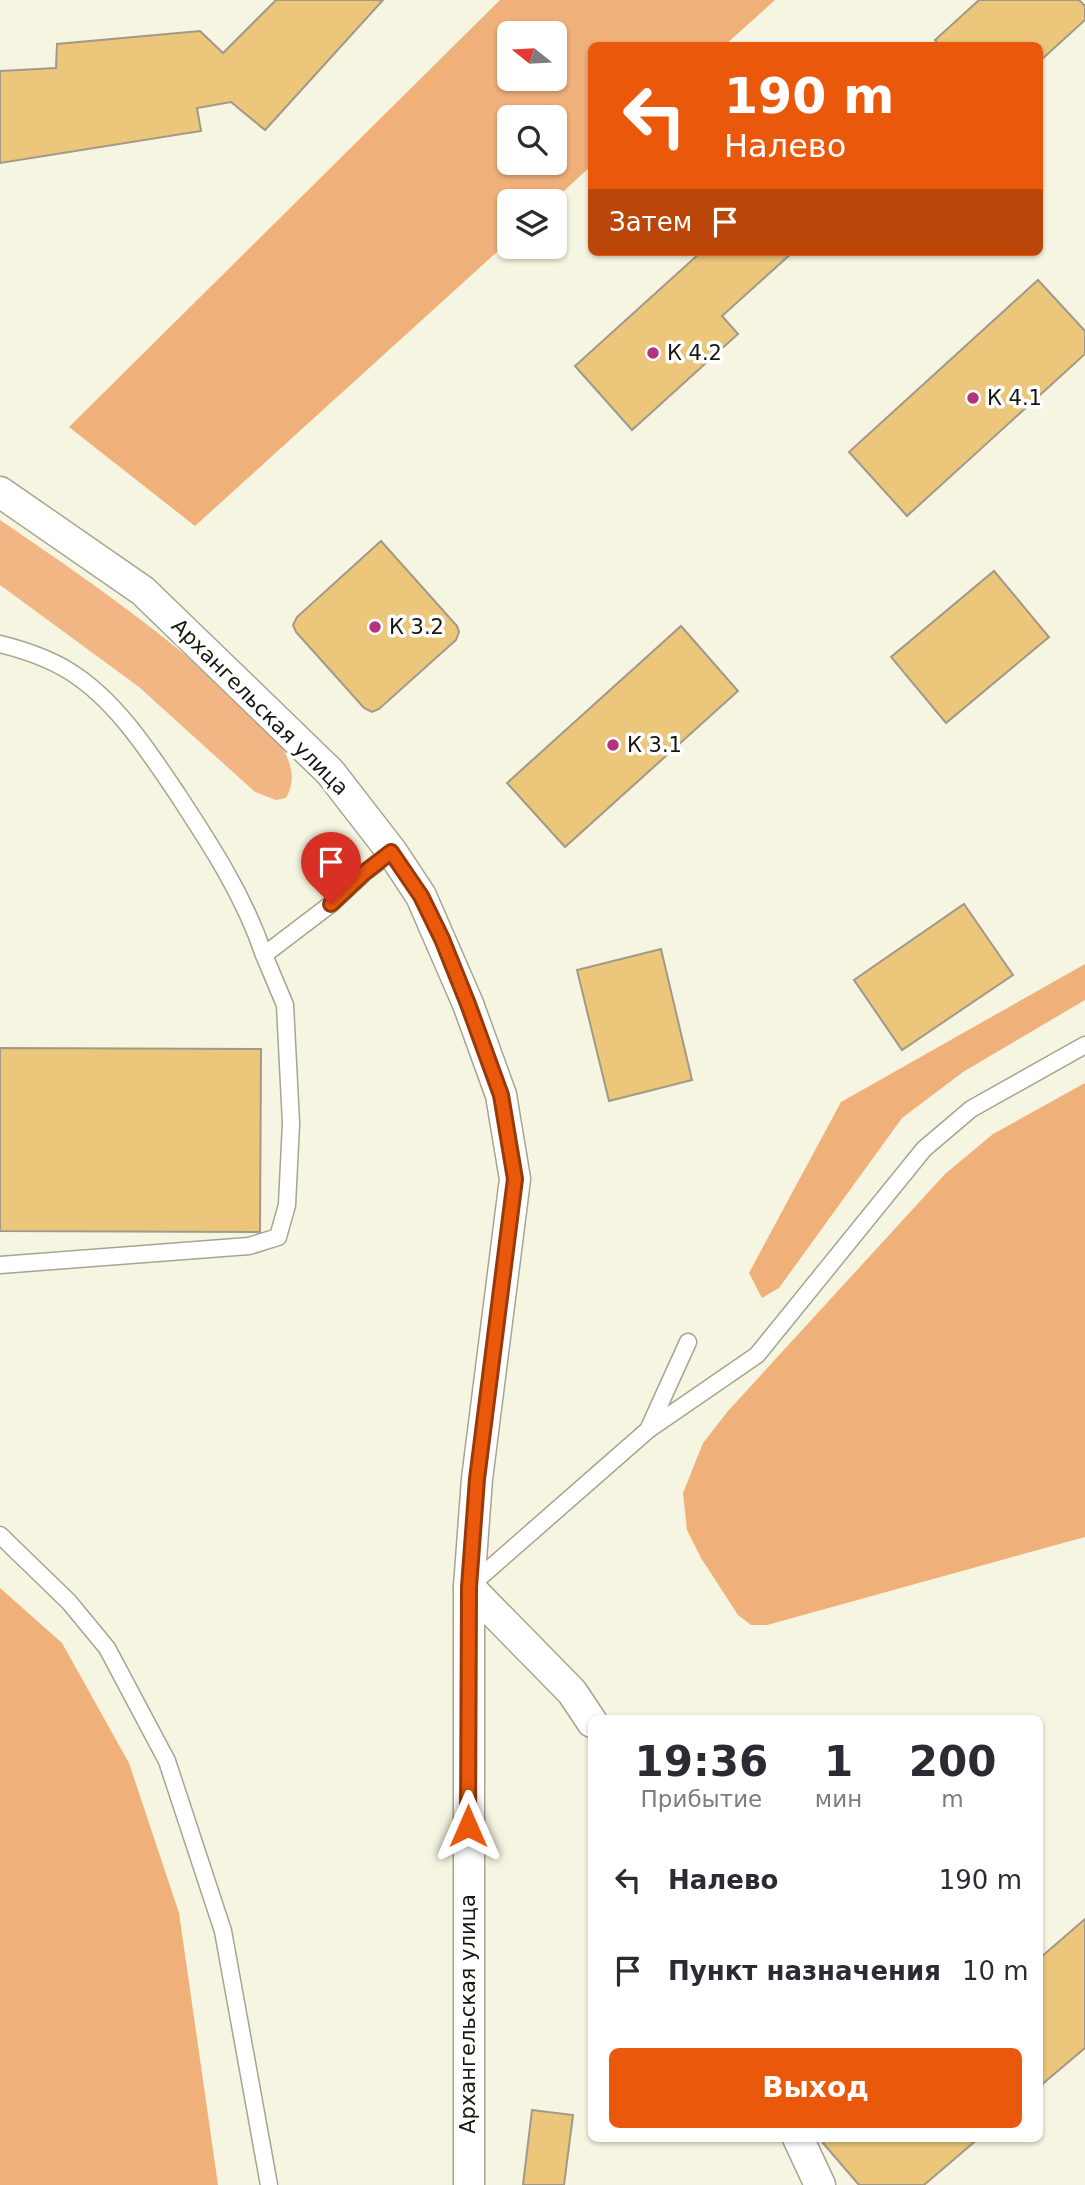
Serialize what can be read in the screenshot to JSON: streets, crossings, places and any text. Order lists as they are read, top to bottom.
{
  "streets": {
    "street": ["Архангельская улица"]
  },
  "places": [
    "К 4.2",
    "К 4.1",
    "К 3.2",
    "К 3.1"
  ],
  "north": "left",
  "page": {
    "turn": ["190 m", "Налево"],
    "then": "Затем",
    "eta": [
      "19:36",
      "Прибытие",
      "1",
      "мин",
      "200",
      "m"
    ],
    "list": [
      {
        "name": "Налево",
        "value": "190 m"
      },
      {
        "name": "Пункт назначения",
        "value": "10 m"
      }
    ],
    "buttons": "Выход"
  }
}
